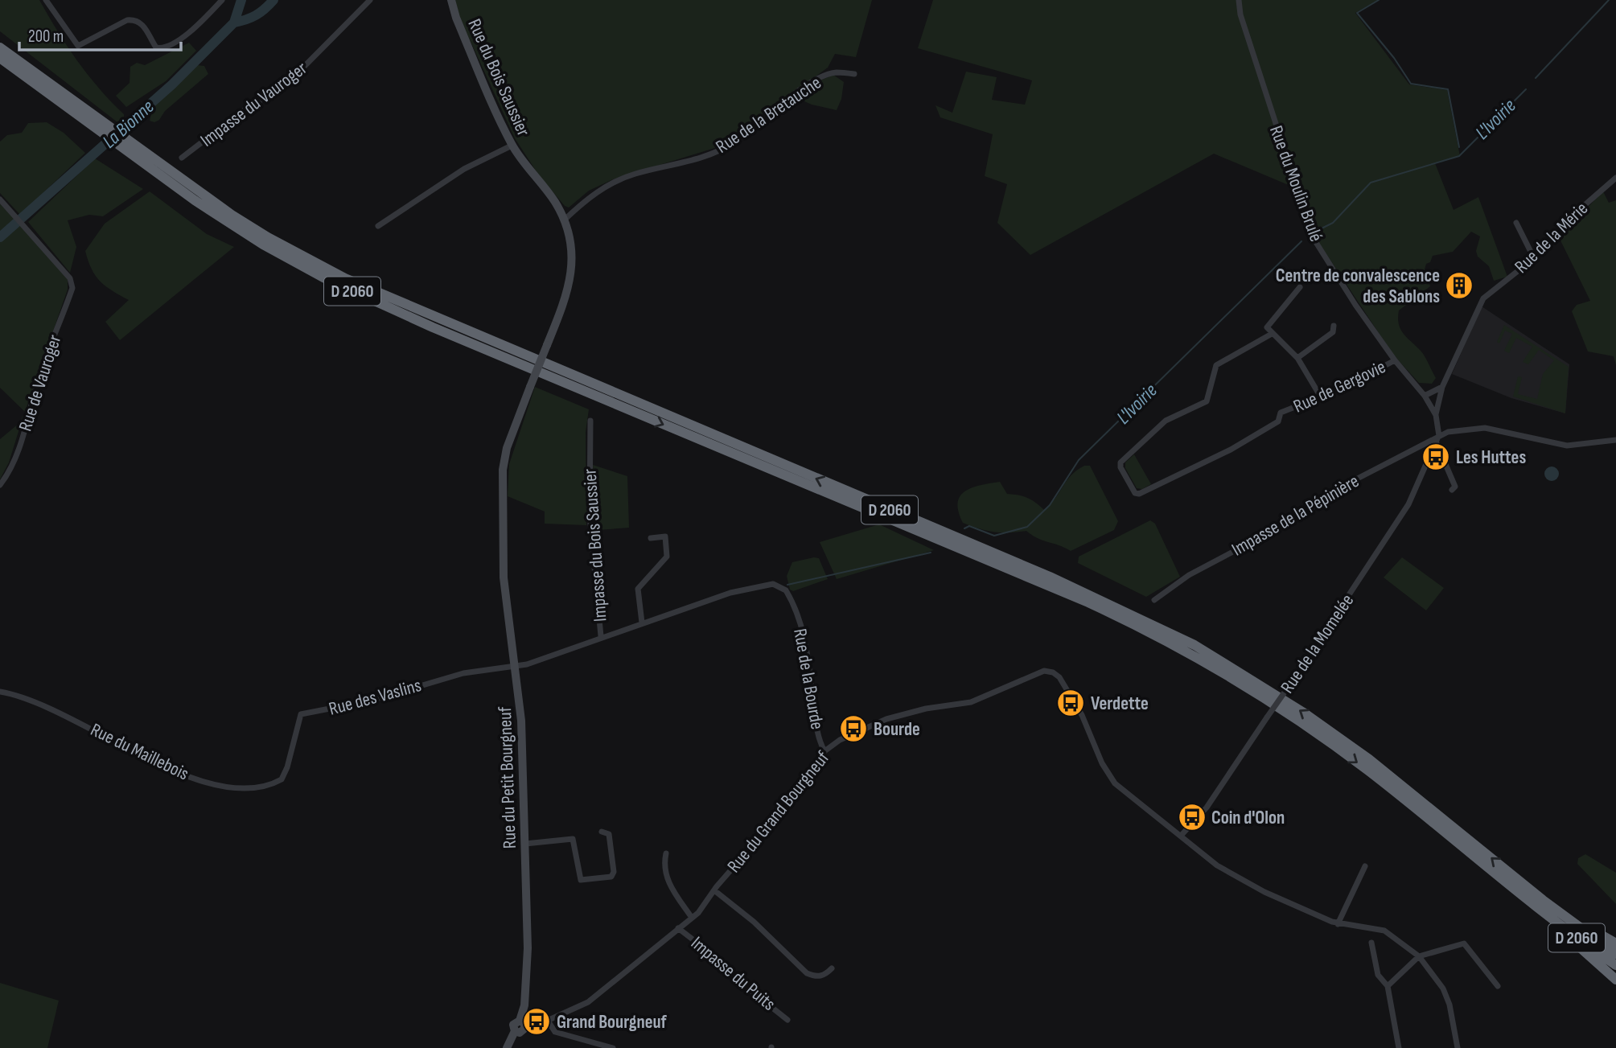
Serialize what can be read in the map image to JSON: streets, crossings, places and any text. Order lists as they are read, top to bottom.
{
  "streets": {
    "highway": ["D 2060"],
    "street": [
      "Rue du Bois Saussier",
      "Impasse du Vauroger",
      "Rue de la Bretauche",
      "Rue du Moulin Brulé",
      "Rue de la Mérie",
      "Rue de Vauroger",
      "Rue de Gergovie",
      "Impasse de la Pépinière",
      "Impasse du Bois Saussier",
      "Rue de la Momelée",
      "Rue de la Bourde",
      "Rue des Vaslins",
      "Rue du Maillebois",
      "Rue du Petit Bourgneuf",
      "Rue du Grand Bourgneuf",
      "Impasse du Puits"
    ]
  },
  "crossings": [
    ["Rue du Bois Saussier", "Rue de la Bretauche"],
    ["Rue du Bois Saussier", "Rue du Petit Bourgneuf"],
    ["Rue du Moulin Brulé", "Rue de la Mérie"],
    ["Rue du Moulin Brulé", "Rue de Gergovie"],
    ["Rue du Moulin Brulé", "Impasse de la Pépinière"],
    ["Rue du Moulin Brulé", "Rue de la Momelée"],
    ["Impasse de la Pépinière", "Rue de la Momelée"],
    ["Rue de la Momelée", "Rue du Grand Bourgneuf"],
    ["Rue de la Bourde", "Rue du Grand Bourgneuf"],
    ["Rue des Vaslins", "Rue du Maillebois"],
    ["Rue des Vaslins", "Rue du Petit Bourgneuf"],
    ["Rue du Petit Bourgneuf", "Rue du Grand Bourgneuf"],
    ["Rue du Grand Bourgneuf", "Impasse du Puits"]
  ],
  "water": ["L'Ivoirie", "La Bionne"],
  "places": {
    "building": ["Centre de convalescence des Sablons"],
    "bus stop": [
      "Les Huttes",
      "Verdette",
      "Bourde",
      "Coin d'Olon",
      "Grand Bourgneuf"
    ]
  },
  "scale_bar": "200 m"
}
